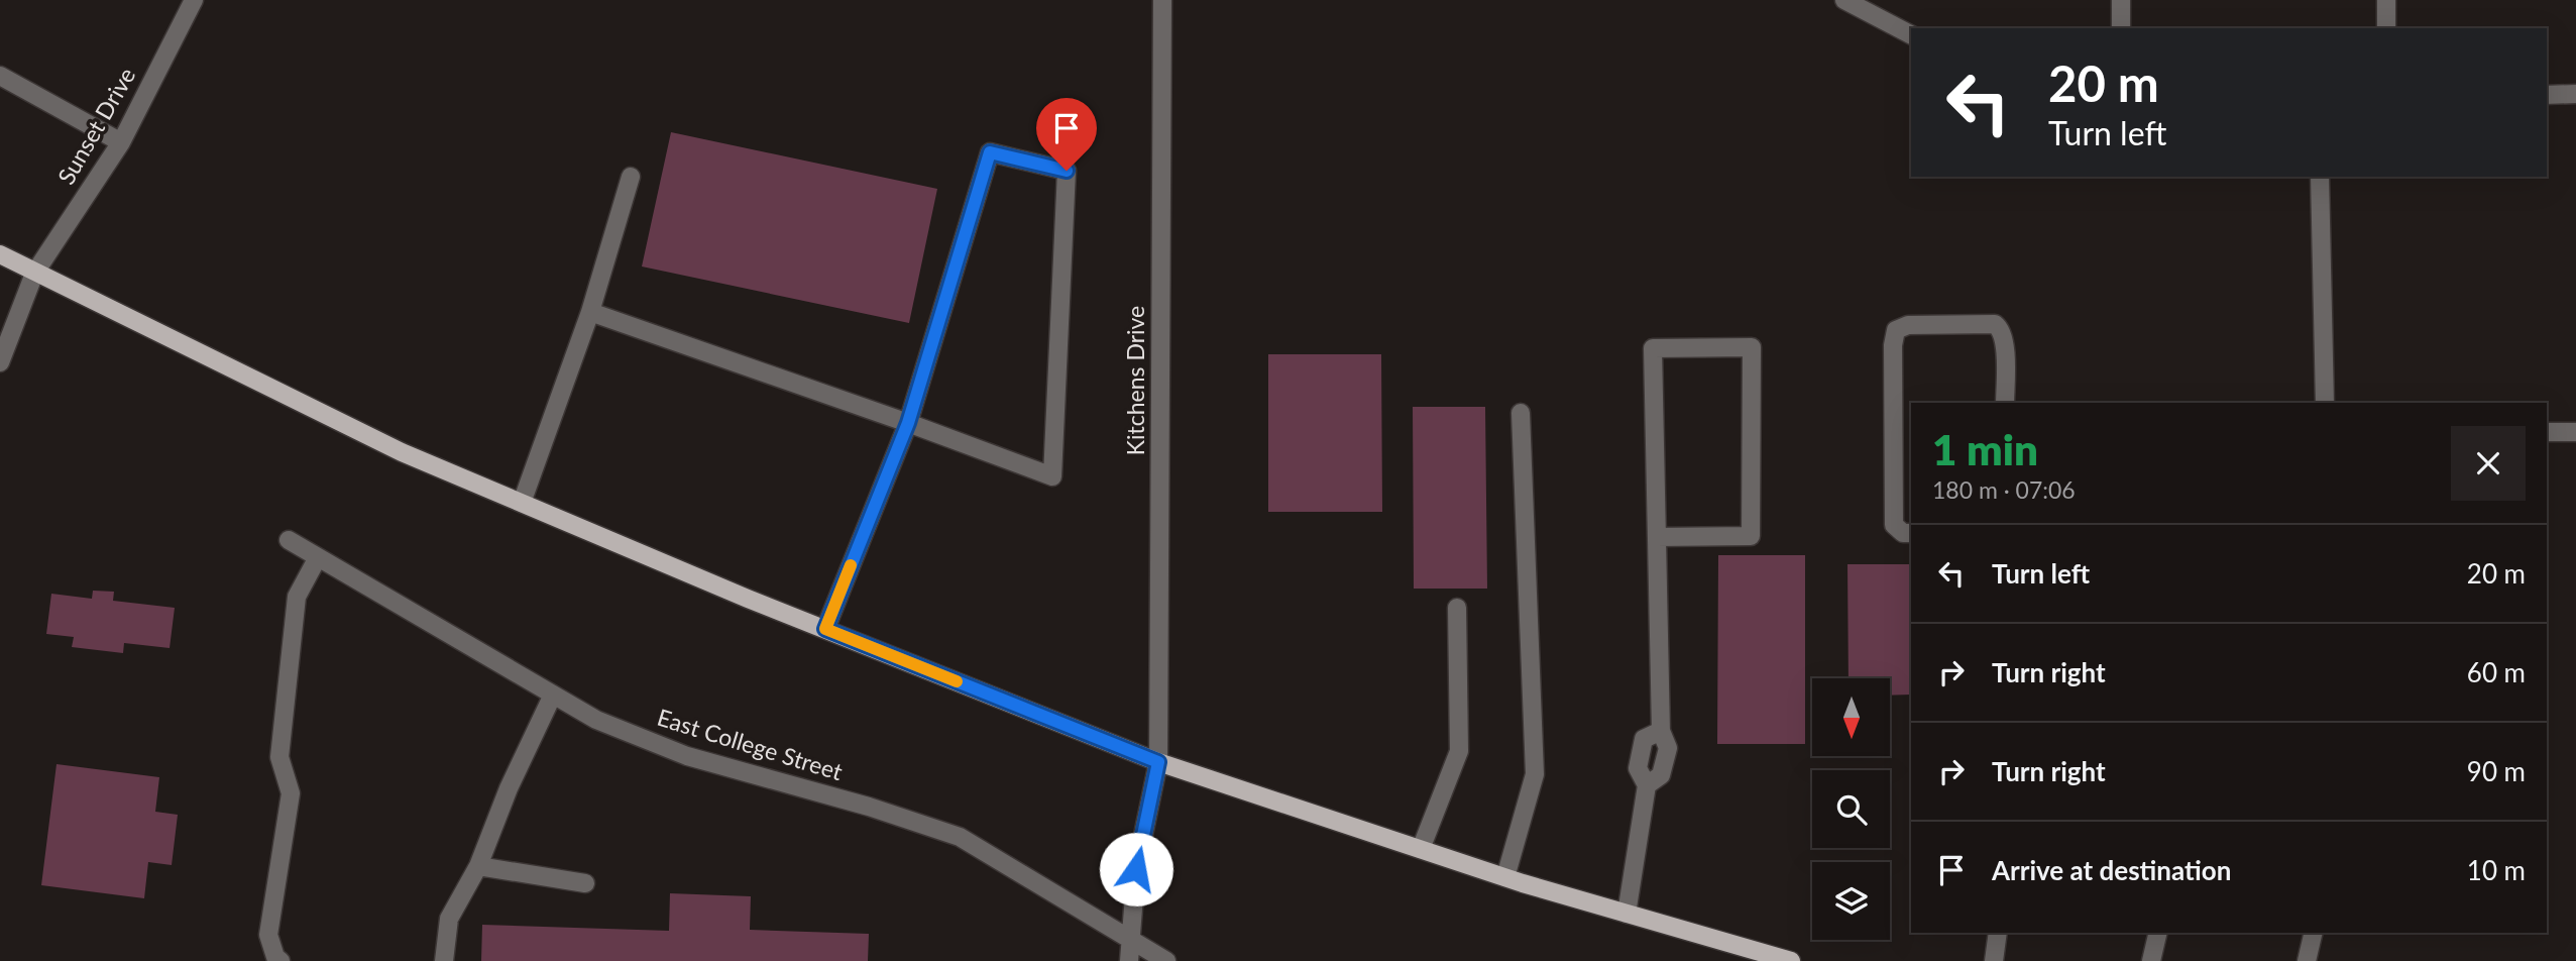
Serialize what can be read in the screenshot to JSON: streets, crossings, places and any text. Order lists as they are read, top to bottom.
{
  "streets": {
    "street": ["Sunset Drive", "Kitchens Drive", "East College Street"]
  },
  "crossings": [
    ["Kitchens Drive", "East College Street"]
  ],
  "north": "bottom",
  "page": {
    "turn": ["20 m", "Turn left"],
    "heading": ["1 min", "180 m · 07:06"],
    "list": [
      {
        "name": "Turn left",
        "value": "20 m"
      },
      {
        "name": "Turn right",
        "value": "60 m"
      },
      {
        "name": "Turn right",
        "value": "90 m"
      },
      {
        "name": "Arrive at destination",
        "value": "10 m"
      }
    ]
  }
}
